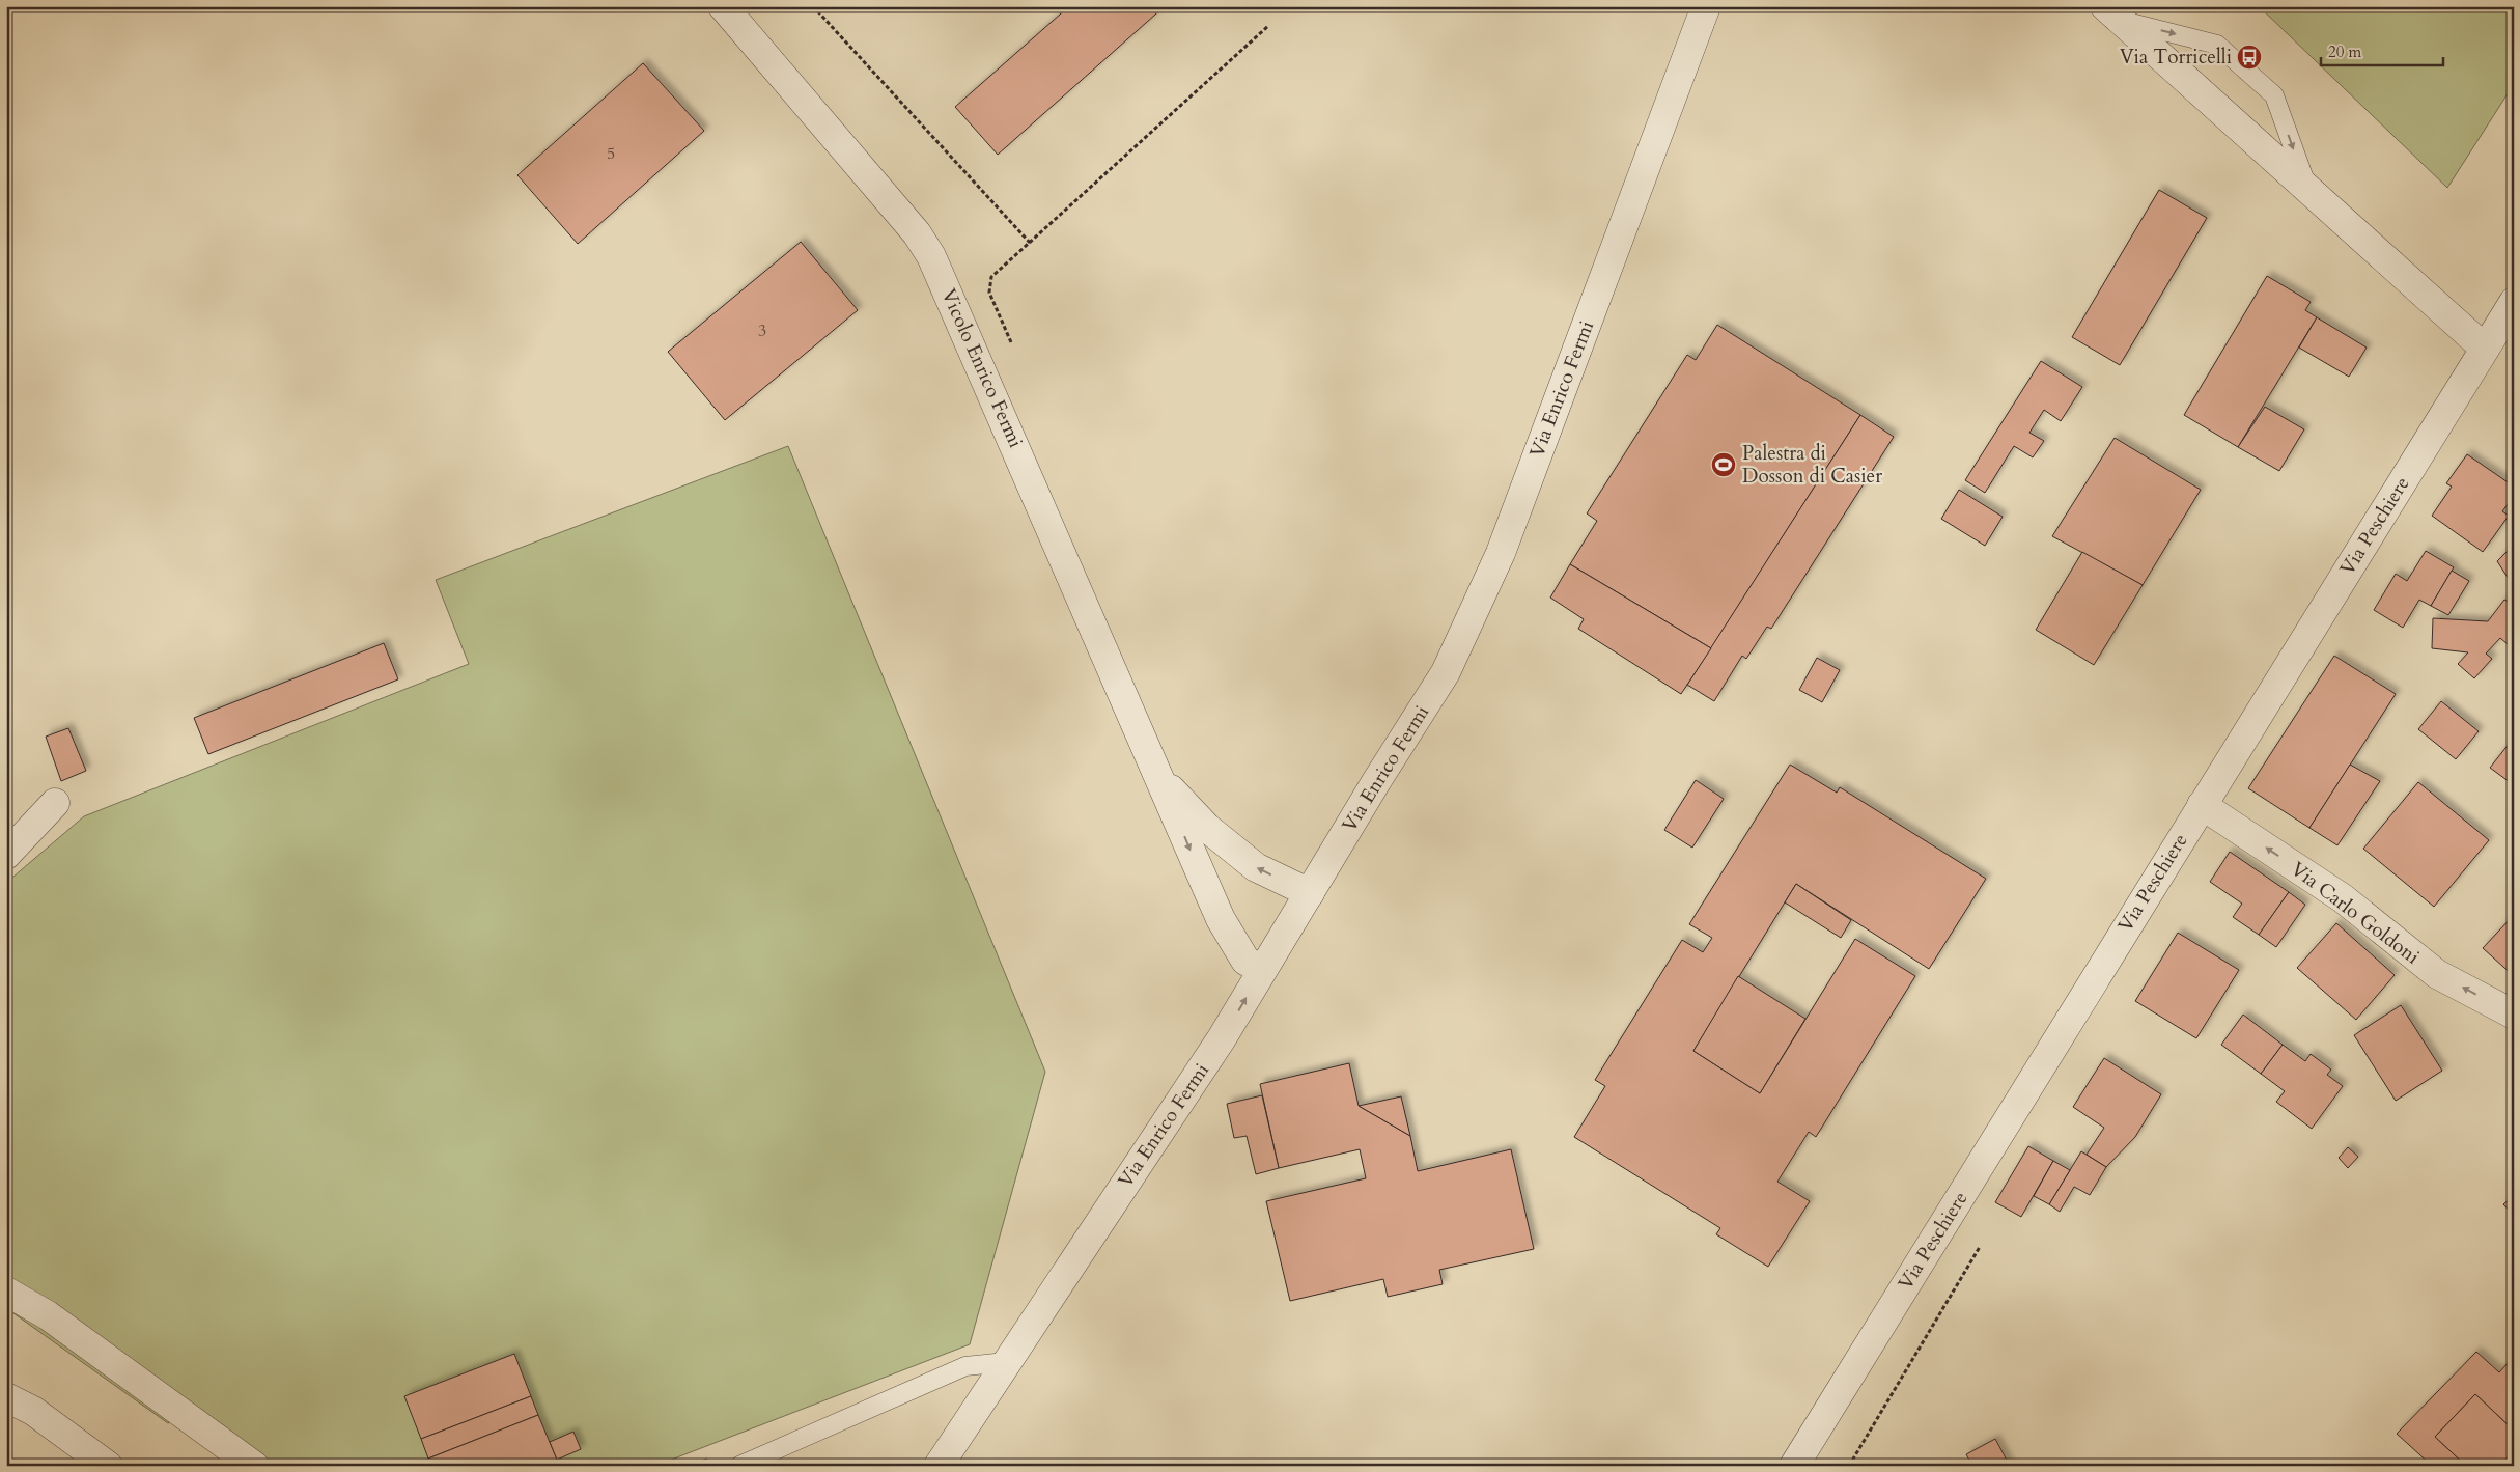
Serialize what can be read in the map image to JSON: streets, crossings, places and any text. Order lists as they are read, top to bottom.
{
  "streets": {
    "street": [
      "Vicolo Enrico Fermi",
      "Via Enrico Fermi",
      "Via Peschiere",
      "Via Carlo Goldoni"
    ]
  },
  "crossings": [
    ["Vicolo Enrico Fermi", "Via Enrico Fermi"],
    ["Via Peschiere", "Via Carlo Goldoni"]
  ],
  "one_way": ["Via Carlo Goldoni"],
  "places": {
    "bus stop": ["Via Torricelli"],
    "sports": ["Palestra di Dosson di Casier"]
  },
  "house_numbers": ["5", "3"],
  "scale_bar": "20 m"
}
